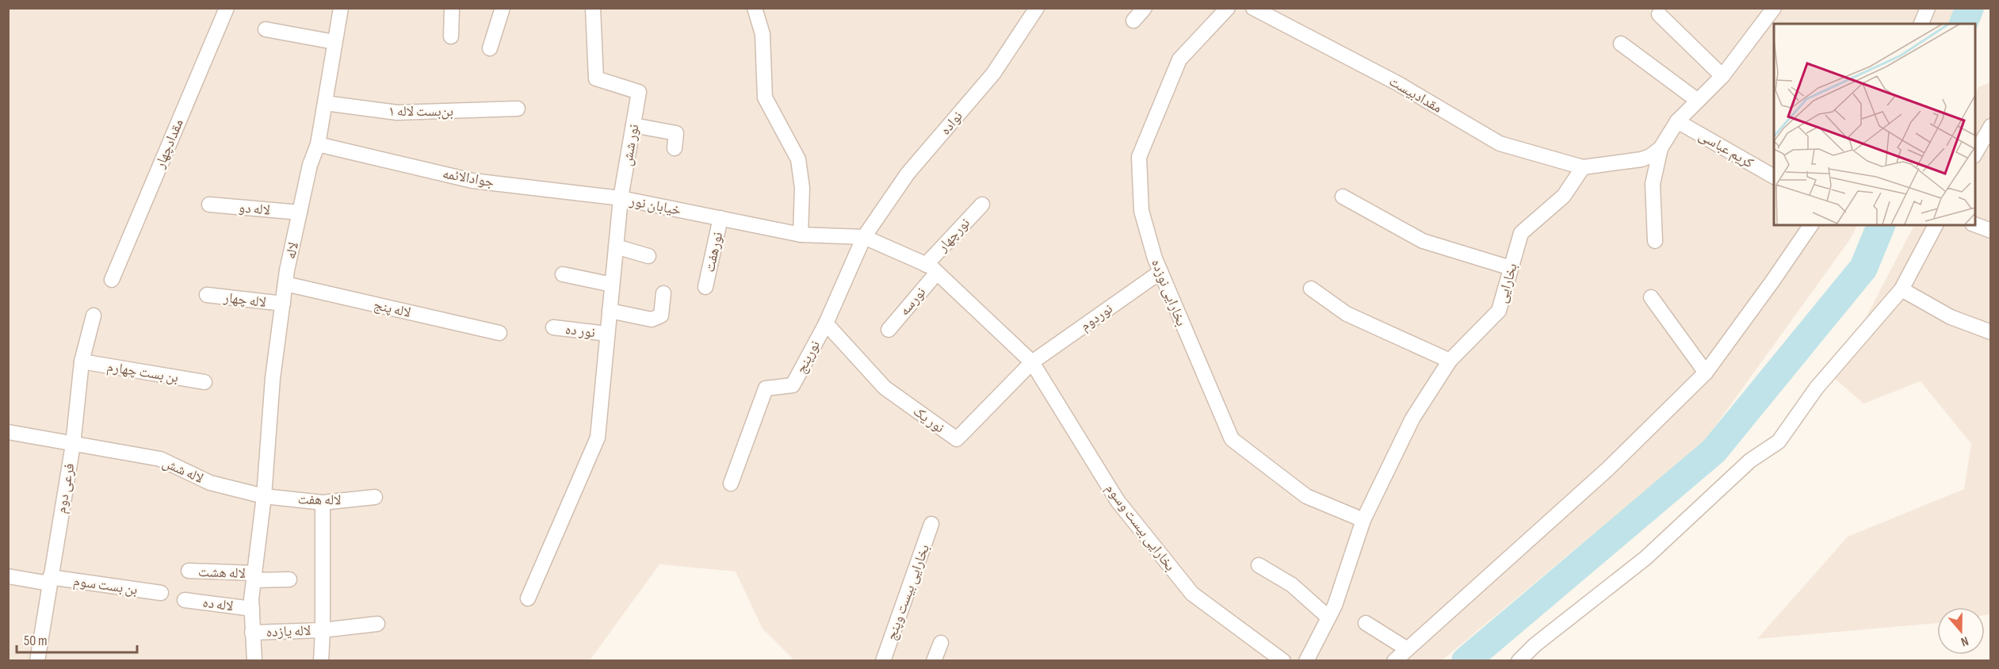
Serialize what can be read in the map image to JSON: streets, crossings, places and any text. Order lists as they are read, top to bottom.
{
  "streets": {
    "street": [
      "مقدادبیست",
      "بن‌بست لاله ۱",
      "نواده",
      "مقدادچهار",
      "نور شش",
      "کریم عباسی",
      "جوادالائمه",
      "خیابان نور",
      "لاله دو",
      "نورچهار",
      "لاله",
      "نورهفت",
      "بخارایی",
      "بخارایی نوزده",
      "لاله چهار",
      "نورسه",
      "لاله پنج",
      "نوردوم",
      "نور ده",
      "نورپنج",
      "بن بست چهارم",
      "نور یک",
      "لاله شش",
      "فرعی دوم",
      "لاله هفت",
      "بخارایی بیست وسوم",
      "لاله هشت",
      "بن بست سوم",
      "بخارایی بیست وپنج",
      "لاله ده",
      "لاله یازده"
    ]
  },
  "crossings": [
    ["مقدادبیست", "بخارایی"],
    ["بن‌بست لاله ۱", "لاله"],
    ["نواده", "خیابان نور"],
    ["نواده", "نورپنج"],
    ["نور شش", "جوادالائمه"],
    ["نور شش", "خیابان نور"],
    ["جوادالائمه", "خیابان نور"],
    ["جوادالائمه", "لاله"],
    ["خیابان نور", "نورچهار"],
    ["خیابان نور", "نورهفت"],
    ["خیابان نور", "نورسه"],
    ["خیابان نور", "نوردوم"],
    ["خیابان نور", "نور ده"],
    ["خیابان نور", "نورپنج"],
    ["خیابان نور", "نور یک"],
    ["خیابان نور", "بخارایی بیست وسوم"],
    ["لاله دو", "لاله"],
    ["نورچهار", "نورسه"],
    ["لاله", "لاله چهار"],
    ["لاله", "لاله پنج"],
    ["لاله", "لاله شش"],
    ["لاله", "لاله هفت"],
    ["لاله", "لاله هشت"],
    ["لاله", "لاله ده"],
    ["لاله", "لاله یازده"],
    ["بخارایی", "بخارایی نوزده"],
    ["بخارایی نوزده", "نوردوم"],
    ["نوردوم", "نور یک"],
    ["نوردوم", "بخارایی بیست وسوم"],
    ["نورپنج", "نور یک"],
    ["بن بست چهارم", "فرعی دوم"],
    ["نور یک", "بخارایی بیست وسوم"],
    ["لاله شش", "فرعی دوم"],
    ["لاله شش", "لاله هفت"],
    ["فرعی دوم", "بن بست سوم"]
  ],
  "scale_bar": "50 m",
  "north": "bottom"
}
